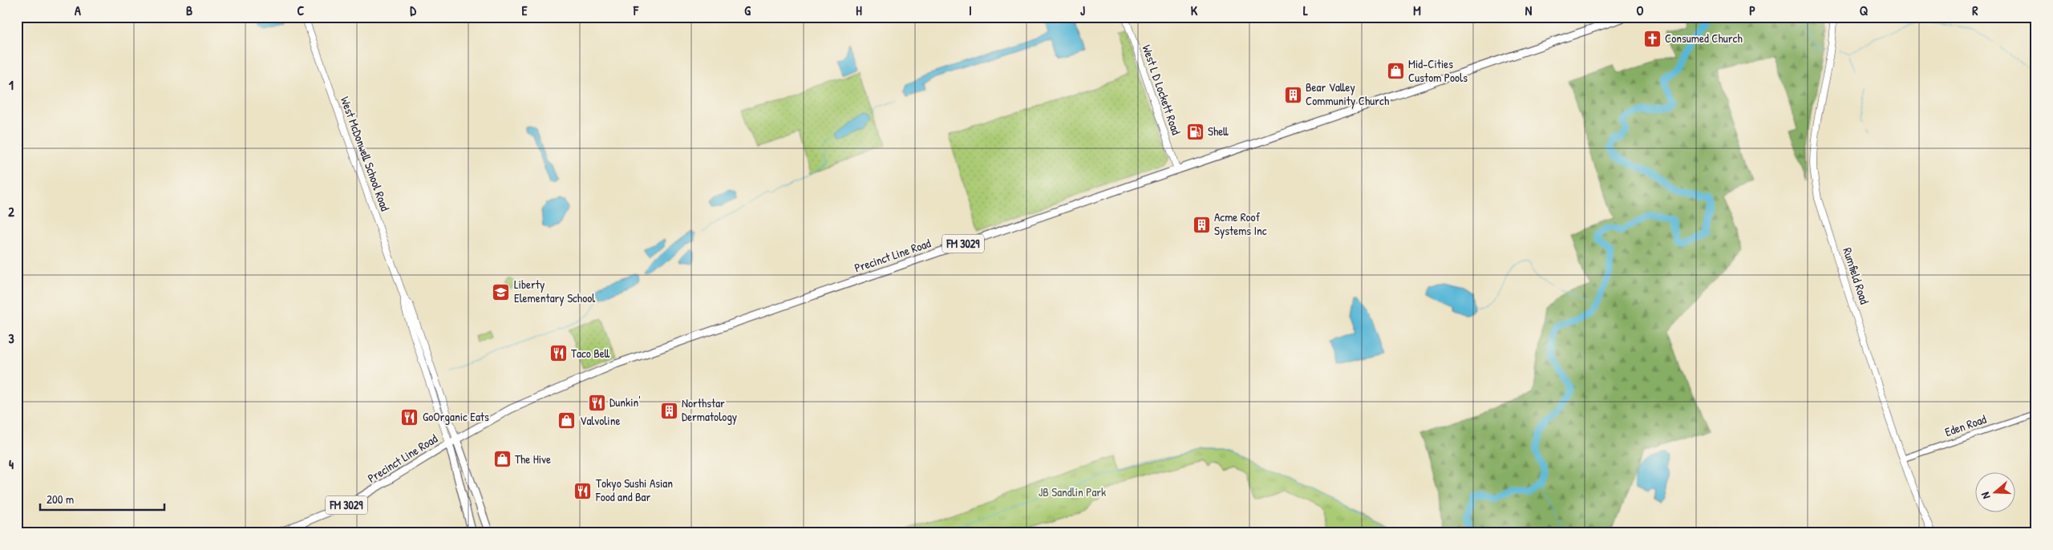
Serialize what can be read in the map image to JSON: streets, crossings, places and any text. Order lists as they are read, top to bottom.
{
  "streets": {
    "main road": [
      "West L D Lockett Road",
      "West McDonwell School Road",
      "FM 3029",
      "Precinct Line Road",
      "Rumfield Road"
    ],
    "street": ["Eden Road"]
  },
  "crossings": [
    ["West L D Lockett Road", "Precinct Line Road"],
    ["West McDonwell School Road", "Precinct Line Road"],
    ["Rumfield Road", "Eden Road"]
  ],
  "parks": ["JB Sandlin Park"],
  "places": {
    "church": ["Consumed Church"],
    "shop": ["Mid-Cities Custom Pools", "Valvoline", "The Hive"],
    "building": ["Bear Valley Community Church", "Acme Roof Systems Inc", "Northstar Dermatology"],
    "fuel station": ["Shell"],
    "school or university": ["Liberty Elementary School"],
    "restaurant": [
      "Taco Bell",
      "Dunkin'",
      "GoOrganic Eats",
      "Tokyo Sushi Asian Food and Bar"
    ]
  },
  "scale_bar": "200 m",
  "north": "left",
  "grid": {
    "columns": [
      "A",
      "B",
      "C",
      "D",
      "E",
      "F",
      "G",
      "H",
      "I",
      "J",
      "K",
      "L",
      "M",
      "N",
      "O",
      "P",
      "Q",
      "R"
    ],
    "rows": [
      "1",
      "2",
      "3",
      "4"
    ]
  }
}
